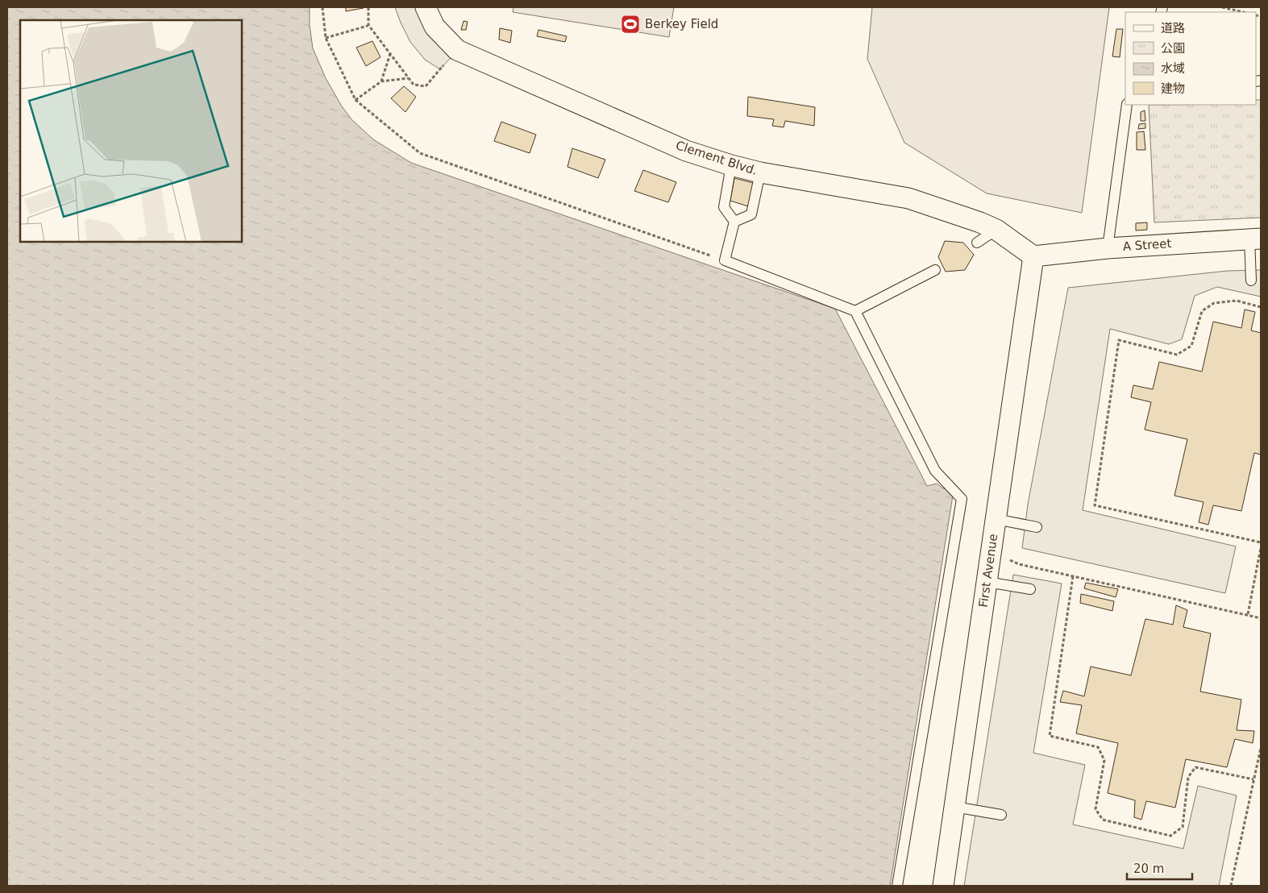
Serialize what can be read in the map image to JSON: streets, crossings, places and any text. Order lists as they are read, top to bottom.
{
  "streets": {
    "street": ["Clement Blvd.", "A Street", "First Avenue"]
  },
  "crossings": [
    ["Clement Blvd.", "A Street"],
    ["Clement Blvd.", "First Avenue"],
    ["A Street", "First Avenue"]
  ],
  "places": {
    "sports": ["Berkey Field"]
  },
  "legend": [
    "道路",
    "公園",
    "水域",
    "建物"
  ],
  "scale_bar": "20 m"
}
